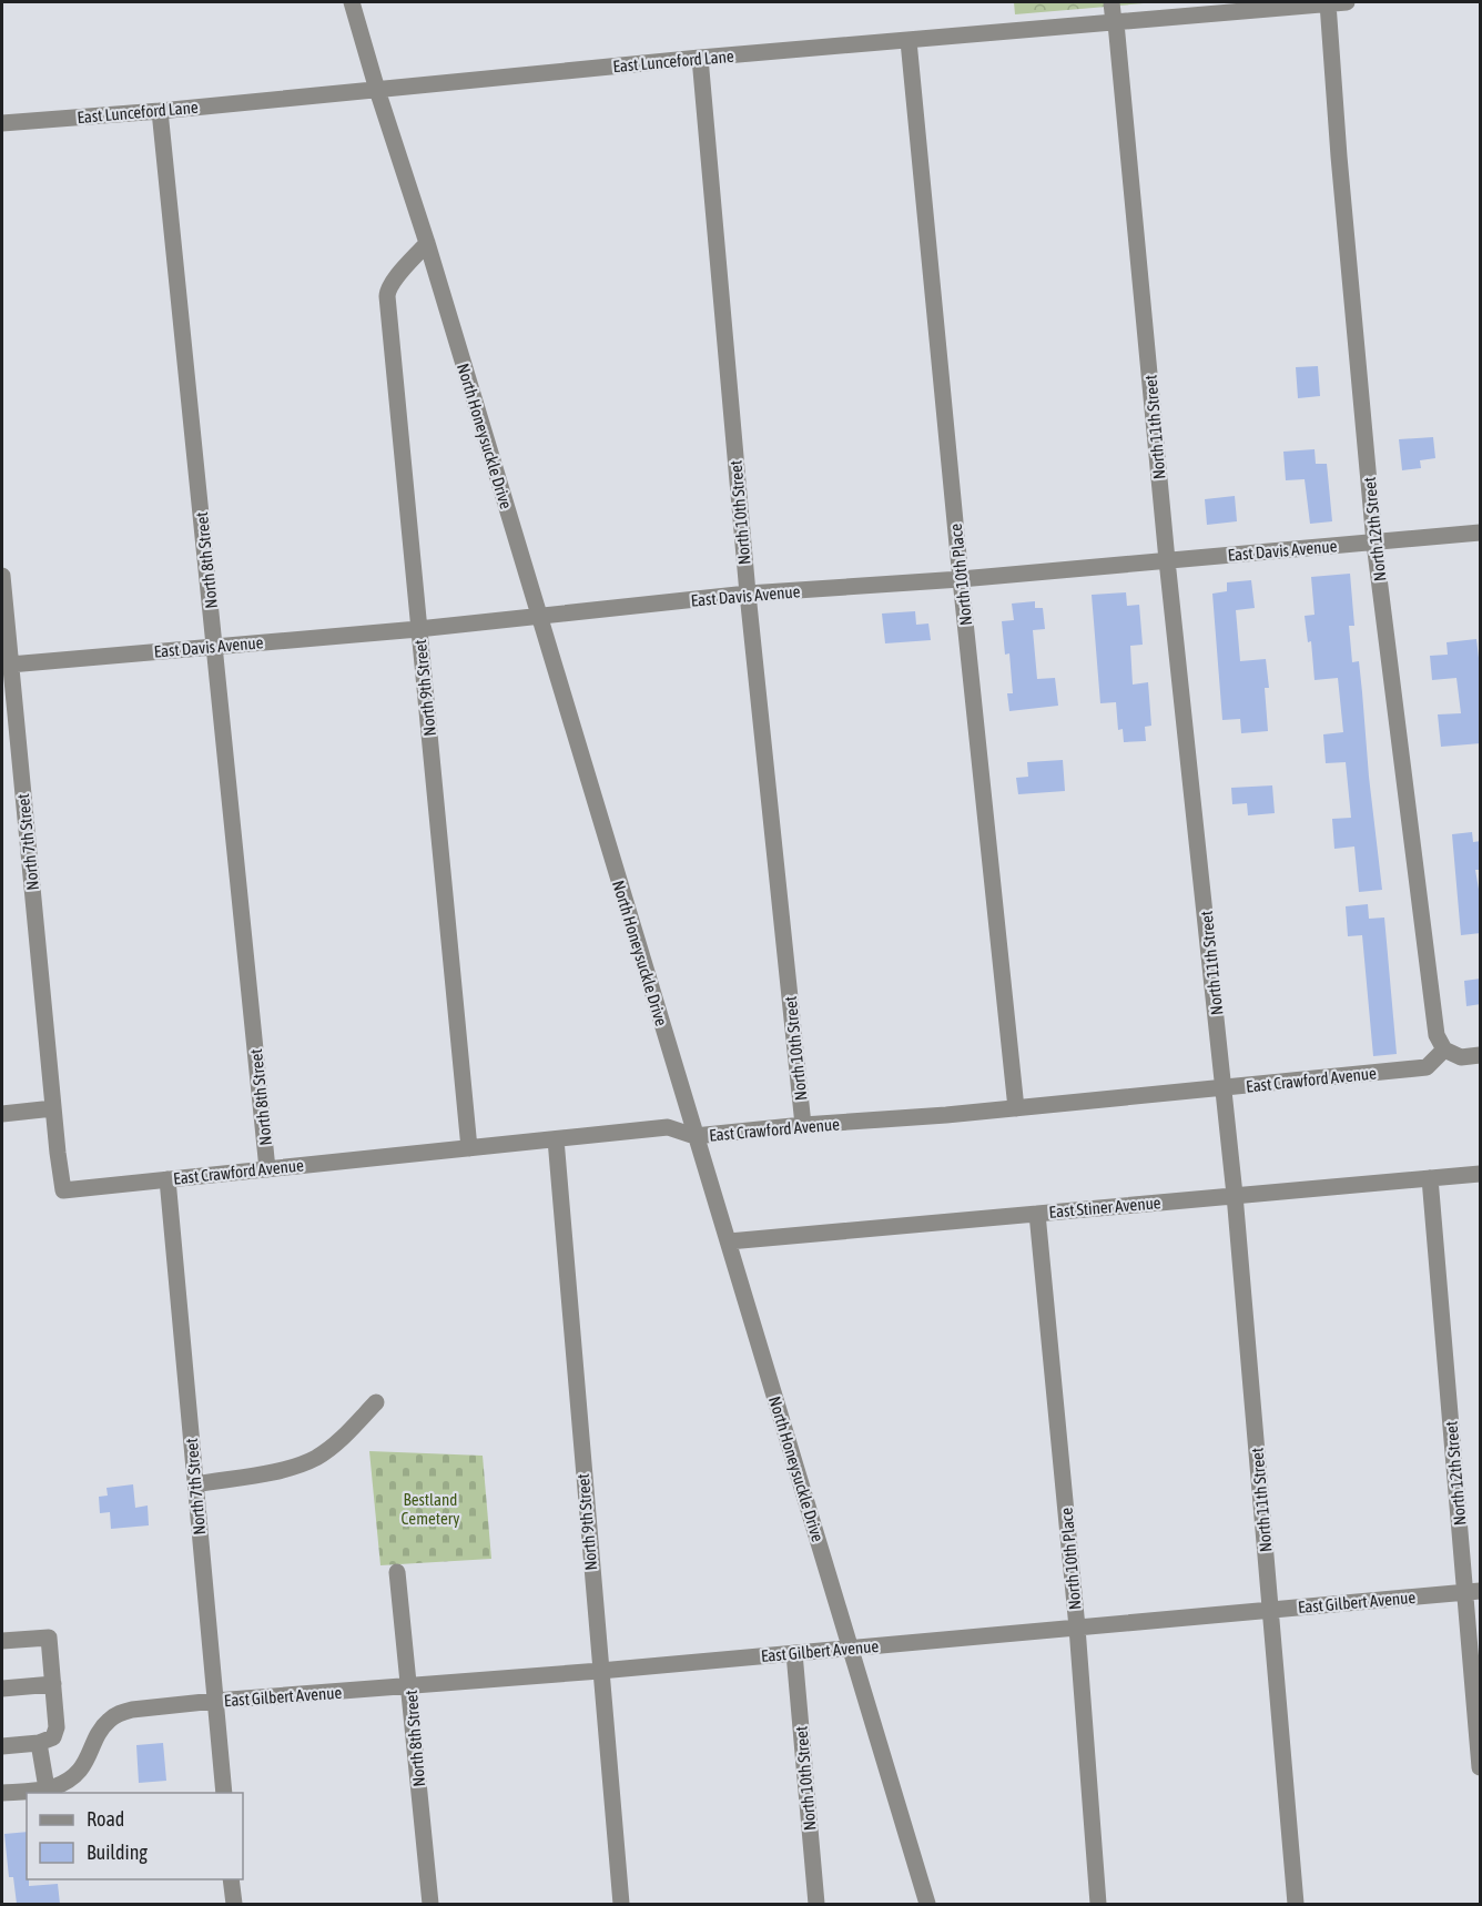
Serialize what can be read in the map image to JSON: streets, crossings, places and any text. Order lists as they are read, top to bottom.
{
  "streets": {
    "street": [
      "East Lunceford Lane",
      "North 11th Street",
      "North Honeysuckle Drive",
      "North 10th Street",
      "North 12th Street",
      "East Davis Avenue",
      "North 8th Street",
      "North 10th Place",
      "North 9th Street",
      "North 7th Street",
      "East Crawford Avenue",
      "East Stiner Avenue",
      "East Gilbert Avenue"
    ]
  },
  "crossings": [
    ["East Lunceford Lane", "North 11th Street"],
    ["East Lunceford Lane", "North Honeysuckle Drive"],
    ["East Lunceford Lane", "North 10th Street"],
    ["East Lunceford Lane", "North 12th Street"],
    ["East Lunceford Lane", "North 8th Street"],
    ["East Lunceford Lane", "North 10th Place"],
    ["North 11th Street", "East Davis Avenue"],
    ["North 11th Street", "East Crawford Avenue"],
    ["North 11th Street", "East Stiner Avenue"],
    ["North 11th Street", "East Gilbert Avenue"],
    ["North Honeysuckle Drive", "East Davis Avenue"],
    ["North Honeysuckle Drive", "North 9th Street"],
    ["North Honeysuckle Drive", "East Crawford Avenue"],
    ["North Honeysuckle Drive", "East Stiner Avenue"],
    ["North Honeysuckle Drive", "East Gilbert Avenue"],
    ["North 10th Street", "East Davis Avenue"],
    ["North 10th Street", "East Crawford Avenue"],
    ["North 10th Street", "East Gilbert Avenue"],
    ["North 12th Street", "East Davis Avenue"],
    ["North 12th Street", "East Crawford Avenue"],
    ["North 12th Street", "East Stiner Avenue"],
    ["North 12th Street", "East Gilbert Avenue"],
    ["East Davis Avenue", "North 8th Street"],
    ["East Davis Avenue", "North 10th Place"],
    ["East Davis Avenue", "North 9th Street"],
    ["East Davis Avenue", "North 7th Street"],
    ["North 8th Street", "East Crawford Avenue"],
    ["North 8th Street", "East Gilbert Avenue"],
    ["North 10th Place", "East Crawford Avenue"],
    ["North 10th Place", "East Stiner Avenue"],
    ["North 10th Place", "East Gilbert Avenue"],
    ["North 9th Street", "East Crawford Avenue"],
    ["North 9th Street", "East Gilbert Avenue"],
    ["North 7th Street", "East Crawford Avenue"],
    ["North 7th Street", "East Gilbert Avenue"]
  ],
  "parks": ["Bestland Cemetery"],
  "legend": ["Road", "Building"]
}
